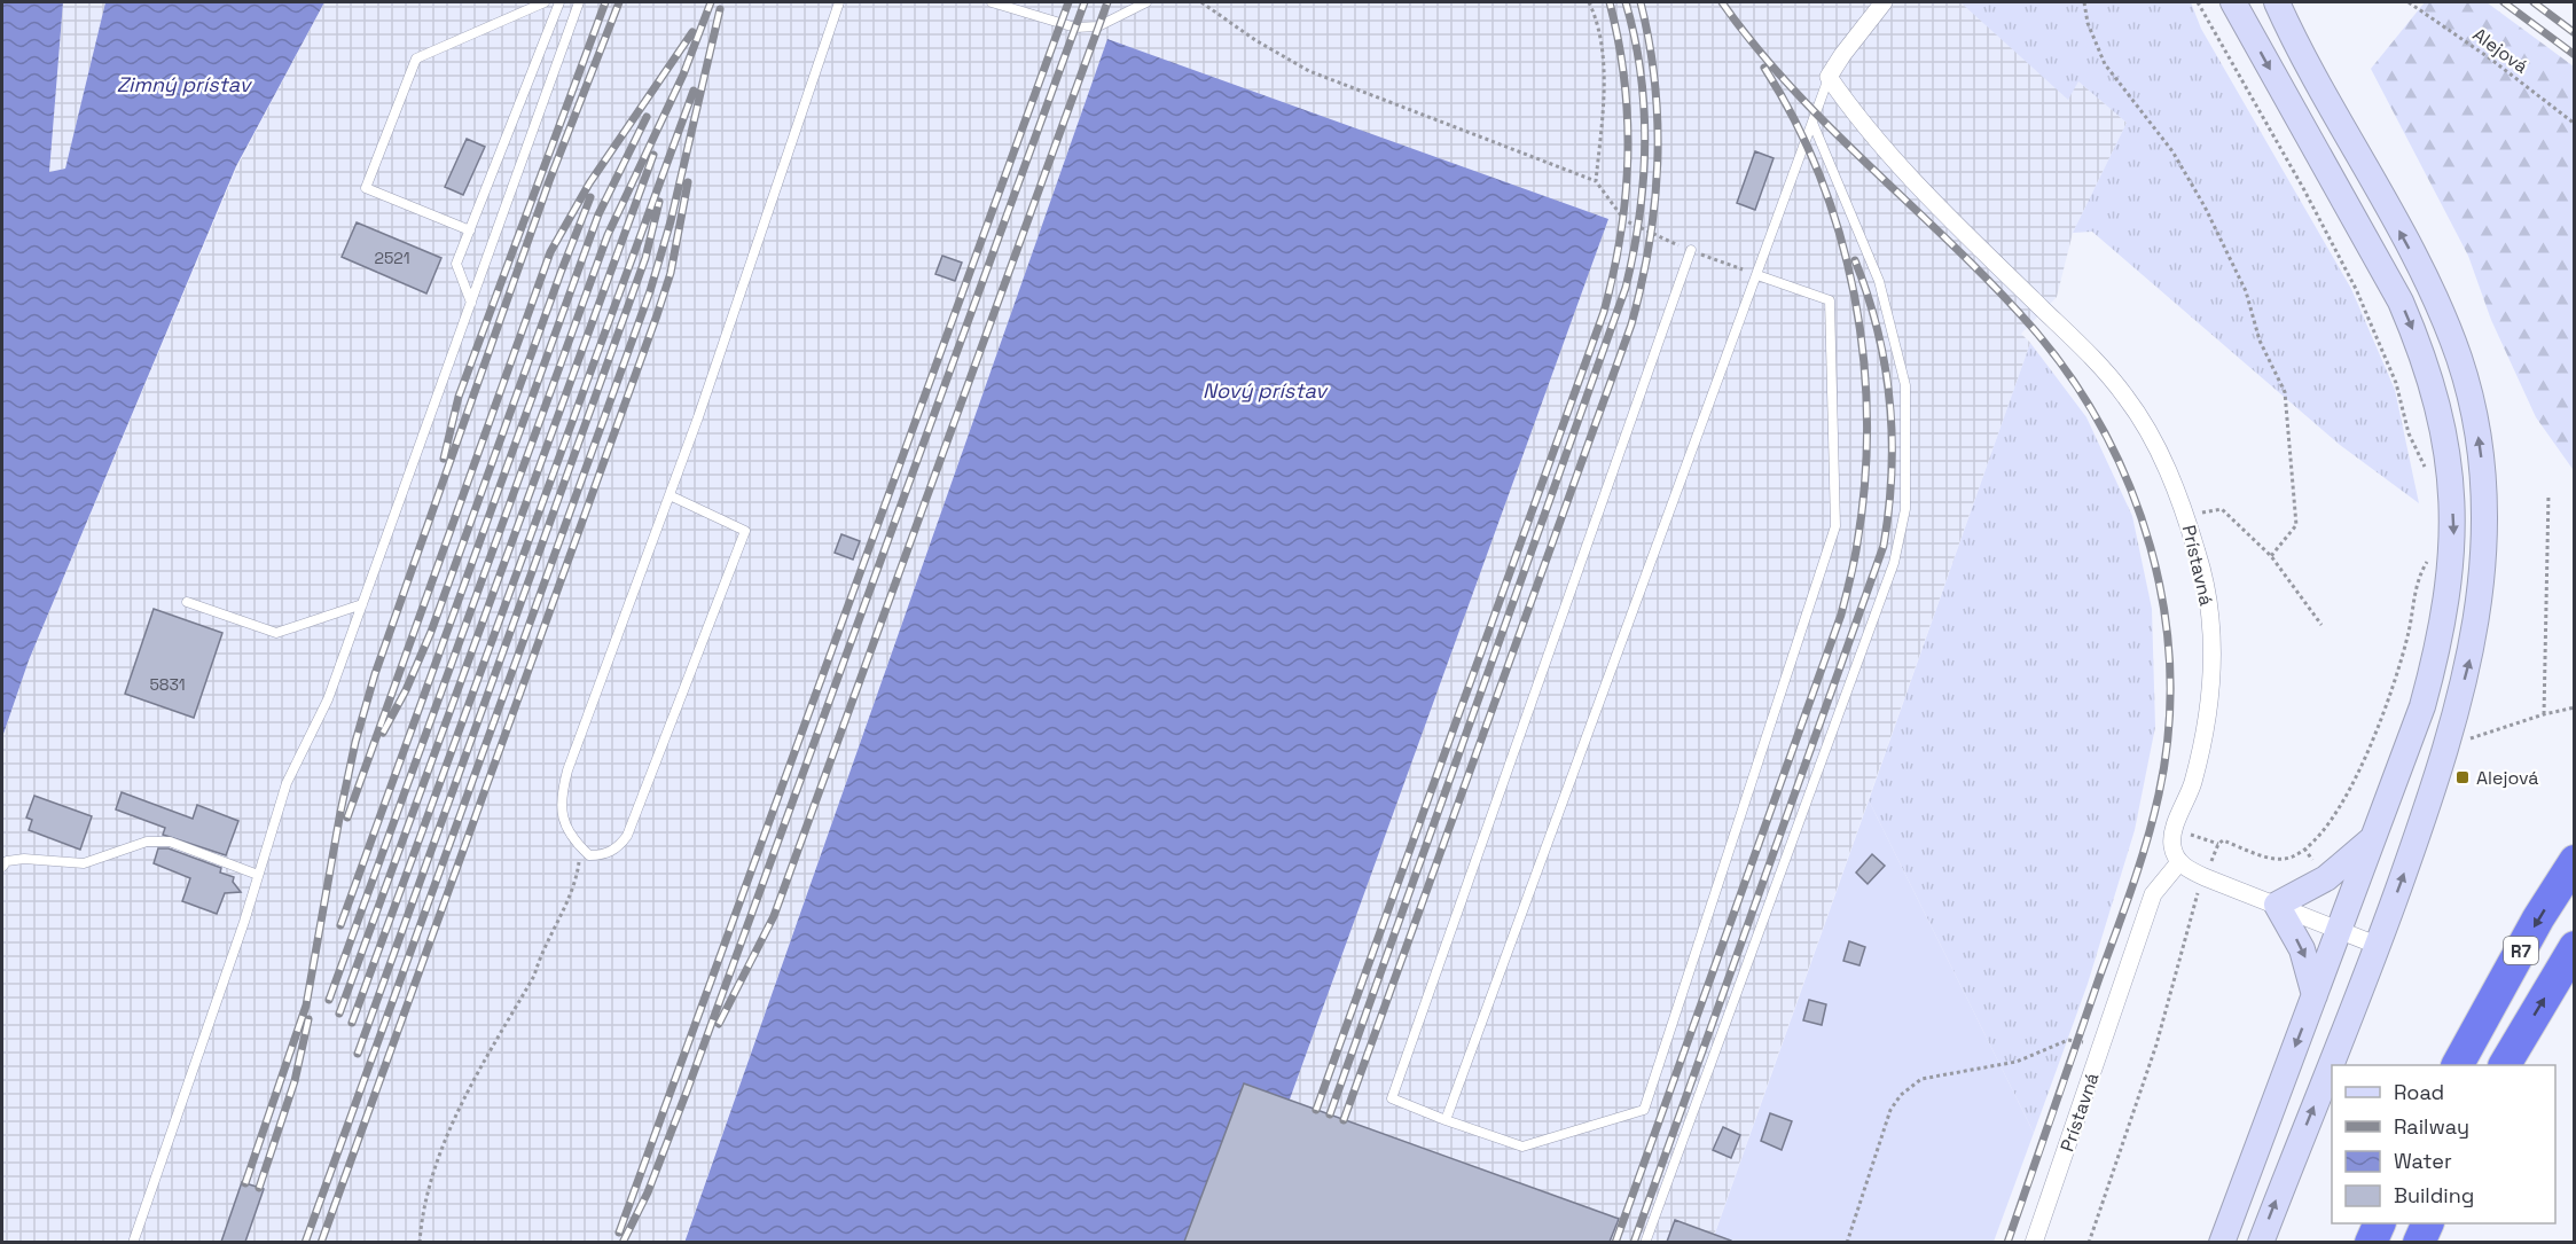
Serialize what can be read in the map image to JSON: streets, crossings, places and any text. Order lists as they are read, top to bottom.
{
  "streets": {
    "highway": ["R7"],
    "street": ["Prístavná"],
    "path": ["Alejová"]
  },
  "water": ["Zimný prístav", "Nový prístav"],
  "places": {
    "transit": ["Alejová"]
  },
  "house_numbers": ["2521", "5831"],
  "legend": [
    "Road",
    "Railway",
    "Water",
    "Building"
  ]
}
